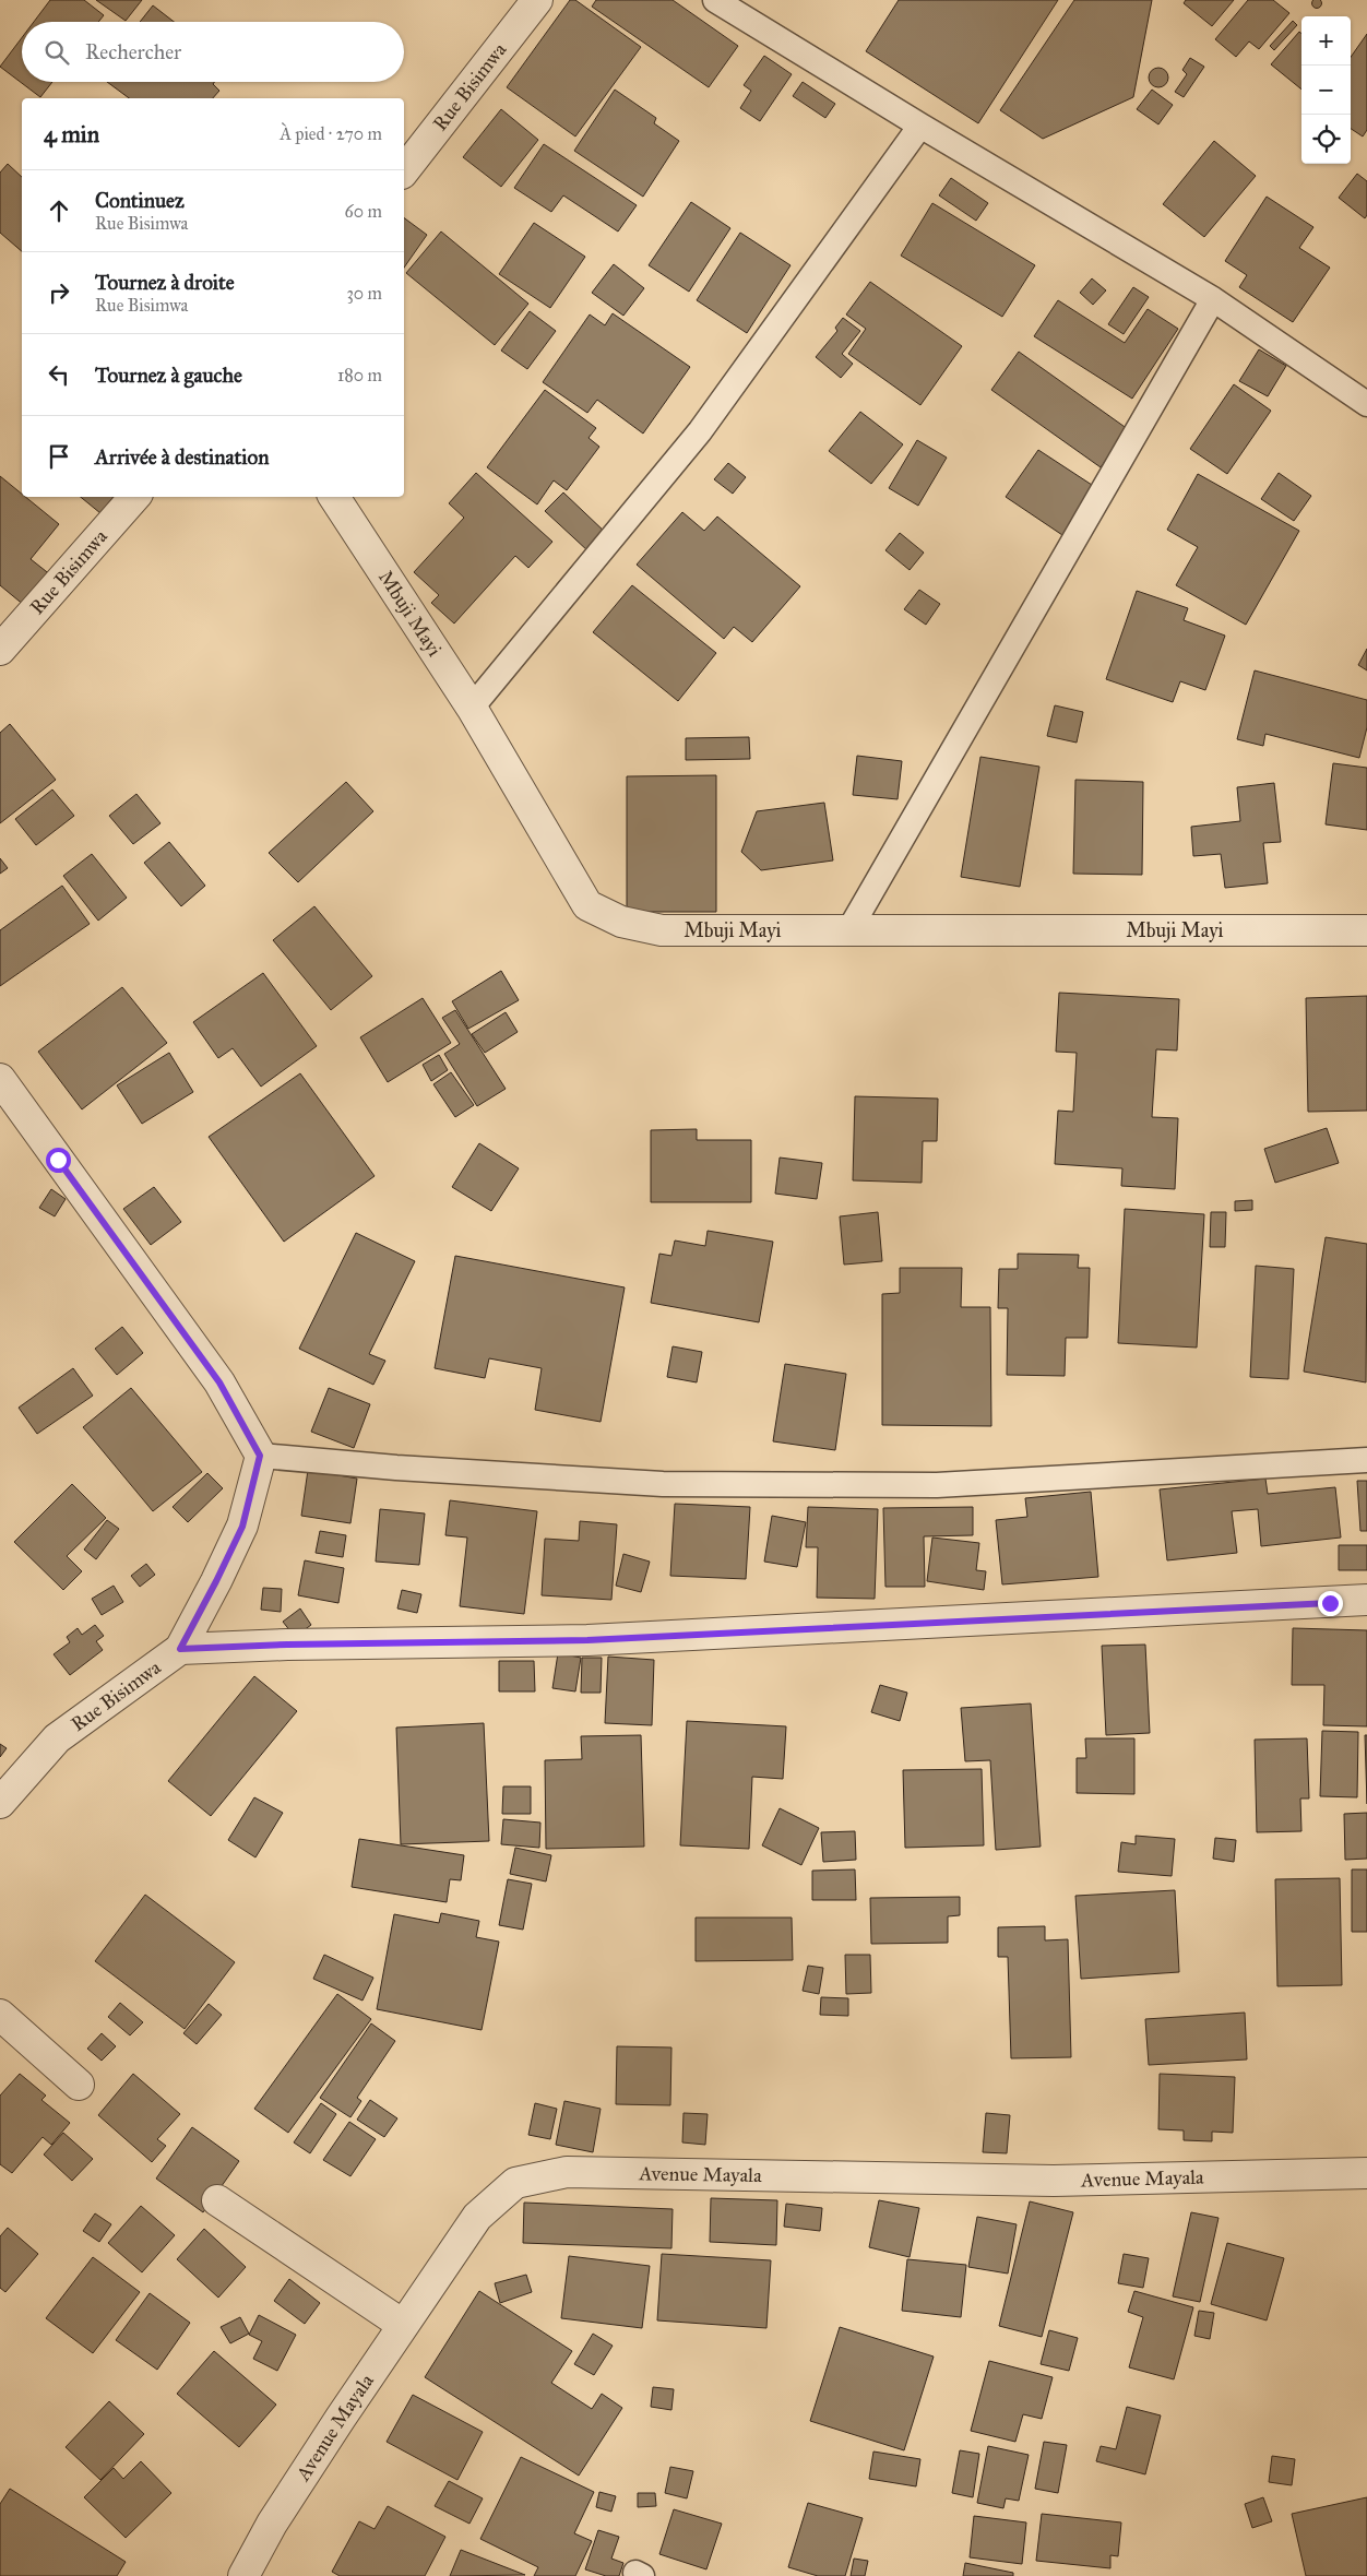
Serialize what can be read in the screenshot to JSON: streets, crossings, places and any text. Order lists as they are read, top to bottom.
{
  "streets": {
    "street": ["Rue Bisimwa", "Mbuji Mayi", "Avenue Mayala"]
  },
  "page": {
    "map_buttons": ["+", "−"],
    "search": "Rechercher",
    "heading": ["4 min", "À pied · 270 m"],
    "list": [
      ["Continuez", "Rue Bisimwa", "60 m"],
      ["Tournez à droite", "Rue Bisimwa", "30 m"],
      ["Tournez à gauche", "180 m"],
      "Arrivée à destination"
    ]
  }
}
